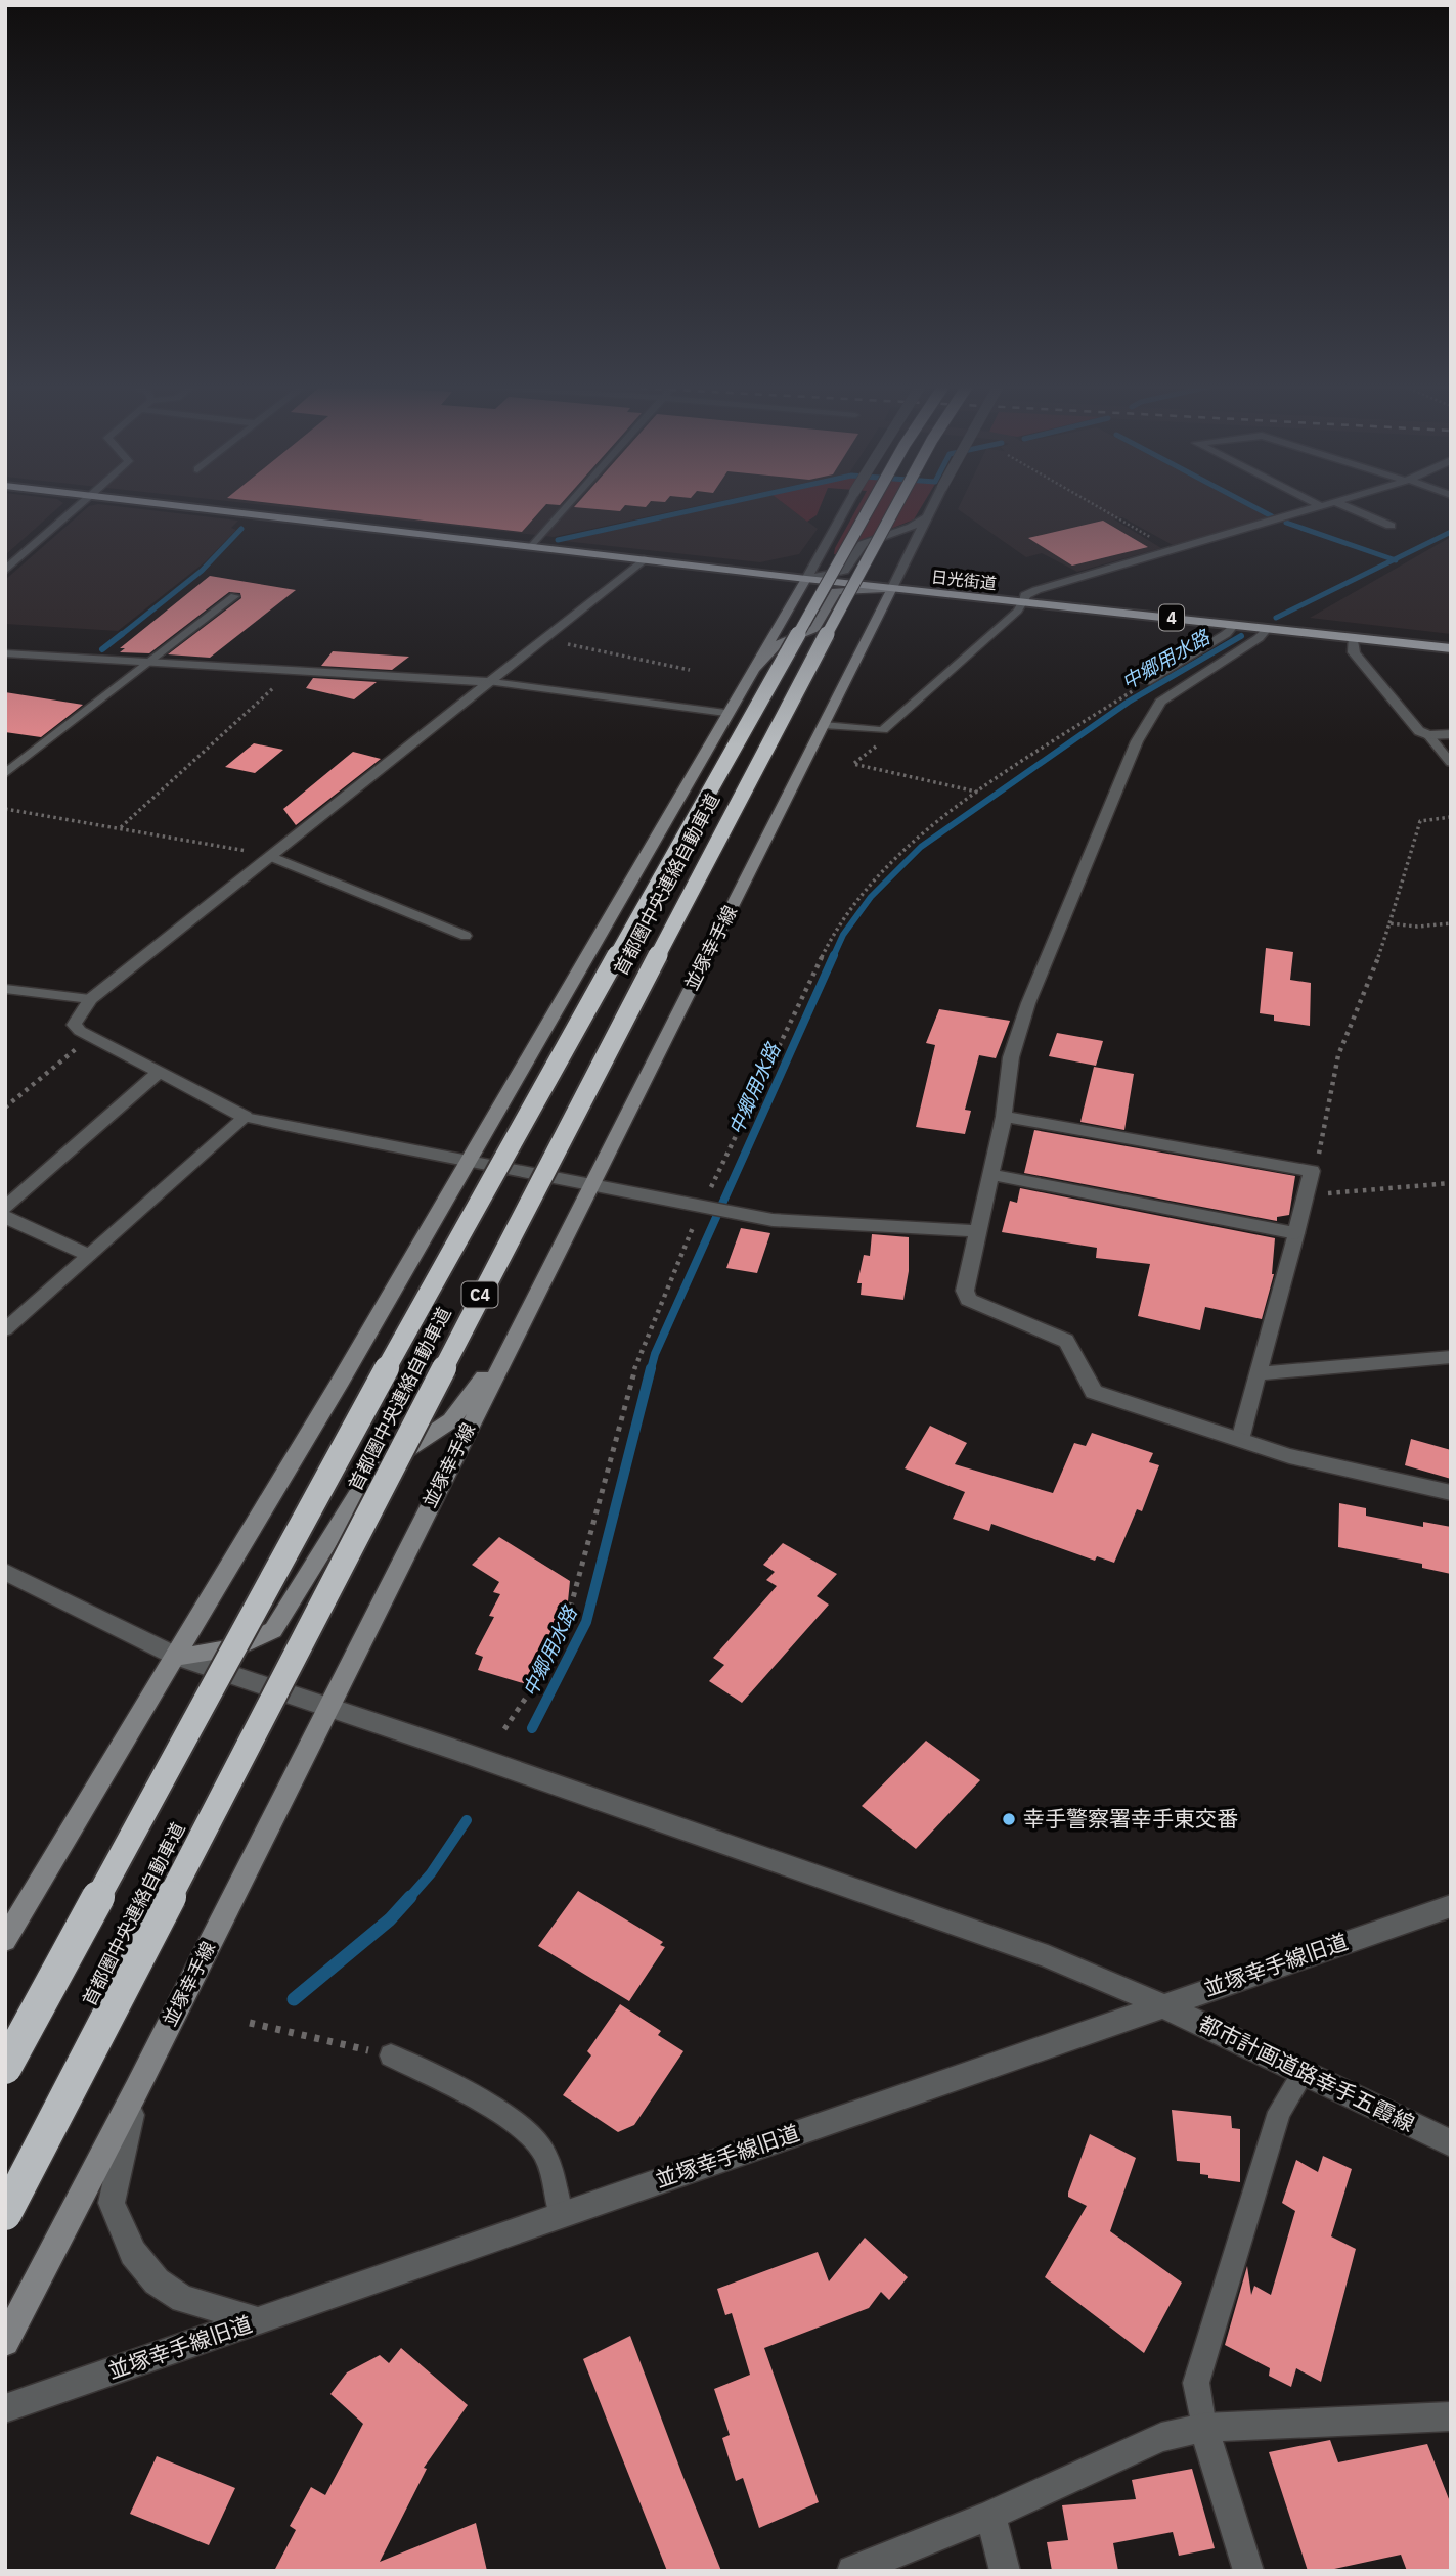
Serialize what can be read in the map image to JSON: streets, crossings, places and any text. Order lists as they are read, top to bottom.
{
  "streets": {
    "highway": [
      "日光街道",
      "4",
      "首都圏中央連絡自動車道",
      "C4"
    ],
    "main road": ["並塚幸手線"],
    "street": ["並塚幸手線旧道", "都市計画道路幸手五霞線"]
  },
  "crossings": [
    ["日光街道", "並塚幸手線"],
    ["並塚幸手線", "都市計画道路幸手五霞線"],
    ["並塚幸手線旧道", "都市計画道路幸手五霞線"]
  ],
  "water": ["中郷用水路"],
  "places": ["幸手警察署幸手東交番"]
}
